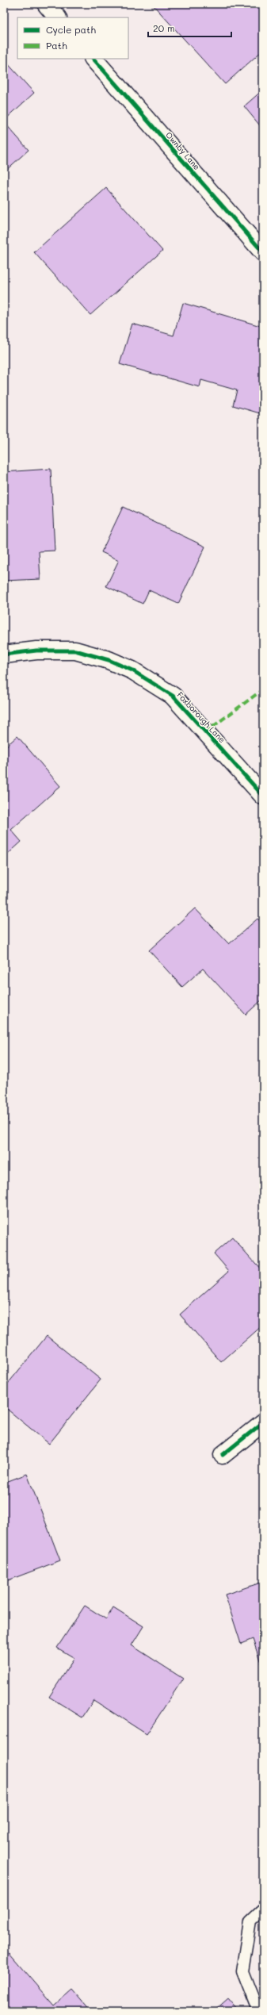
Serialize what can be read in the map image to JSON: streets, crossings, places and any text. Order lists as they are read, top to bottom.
{
  "streets": {
    "street": ["Ownby Lane", "Foxborough Lane"]
  },
  "legend": ["Cycle path", "Path"],
  "scale_bar": "20 m"
}
